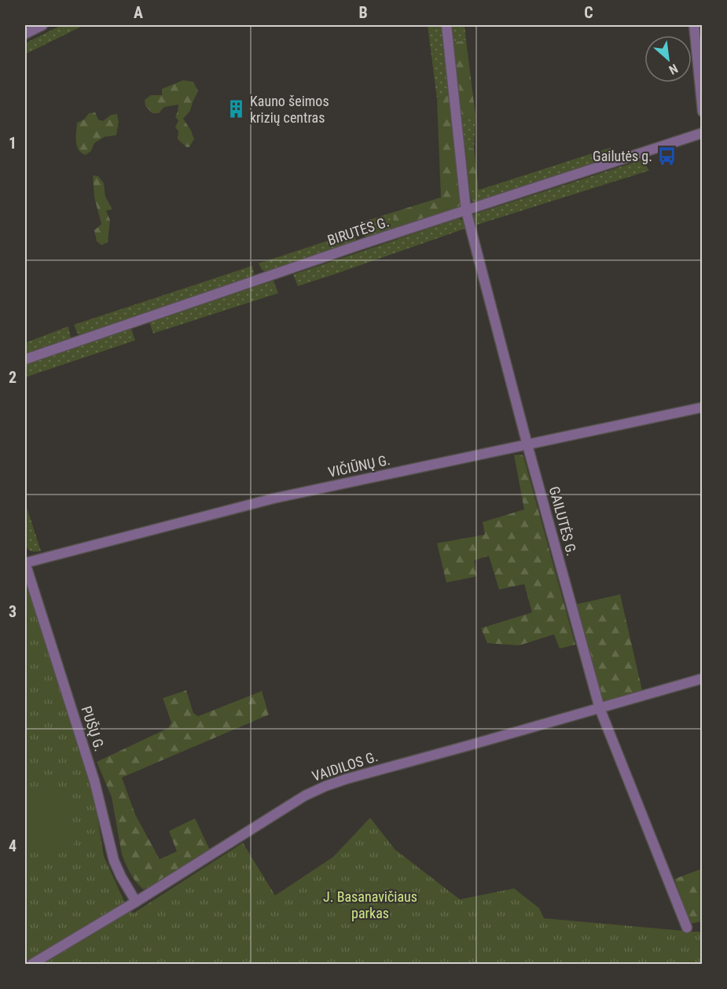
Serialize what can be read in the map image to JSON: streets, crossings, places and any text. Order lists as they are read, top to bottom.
{
  "streets": {
    "street": [
      "BIRUTĖS G.",
      "VIČIŪNŲ G.",
      "GAILUTĖS G.",
      "PUŠŲ G.",
      "VAIDILOS G."
    ]
  },
  "crossings": [
    ["BIRUTĖS G.", "GAILUTĖS G."],
    ["VIČIŪNŲ G.", "GAILUTĖS G."],
    ["VIČIŪNŲ G.", "PUŠŲ G."],
    ["GAILUTĖS G.", "VAIDILOS G."],
    ["PUŠŲ G.", "VAIDILOS G."]
  ],
  "parks": ["J. Basanavičiaus parkas"],
  "places": {
    "building": ["Kauno šeimos krizių centras"],
    "bus stop": ["Gailutės g."]
  },
  "north": "bottom right",
  "grid": {
    "columns": ["A", "B", "C"],
    "rows": [
      "1",
      "2",
      "3",
      "4"
    ]
  }
}
